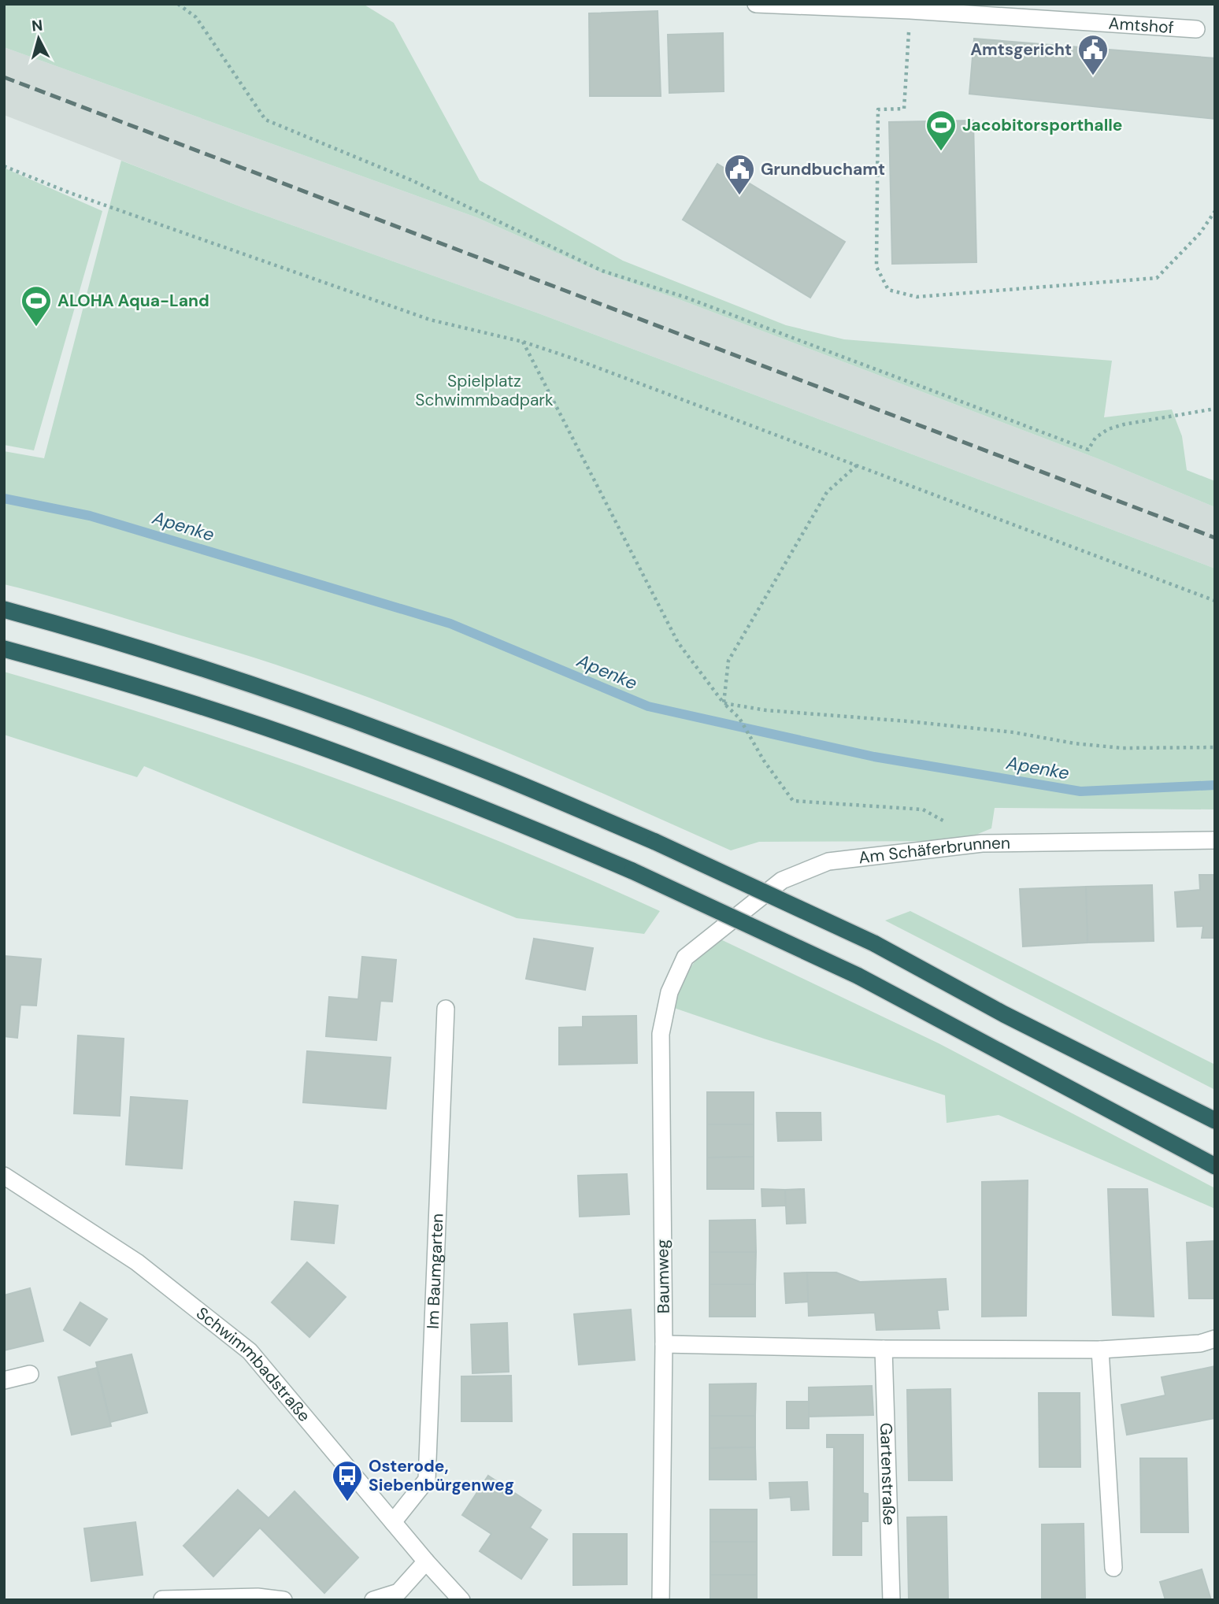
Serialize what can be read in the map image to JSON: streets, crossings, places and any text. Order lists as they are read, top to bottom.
{
  "streets": {
    "street": [
      "Amtshof",
      "Am Schäferbrunnen",
      "Im Baumgarten",
      "Baumweg",
      "Schwimmbadstraße",
      "Gartenstraße"
    ]
  },
  "crossings": [
    ["Am Schäferbrunnen", "Baumweg"],
    ["Im Baumgarten", "Schwimmbadstraße"]
  ],
  "water": ["Apenke"],
  "parks": ["Spielplatz Schwimmbadpark"],
  "places": {
    "public building": ["Amtsgericht", "Grundbuchamt"],
    "sports": ["Jacobitorsporthalle", "ALOHA Aqua-Land"],
    "bus stop": ["Osterode, Siebenbürgenweg"]
  },
  "north": "top"
}
